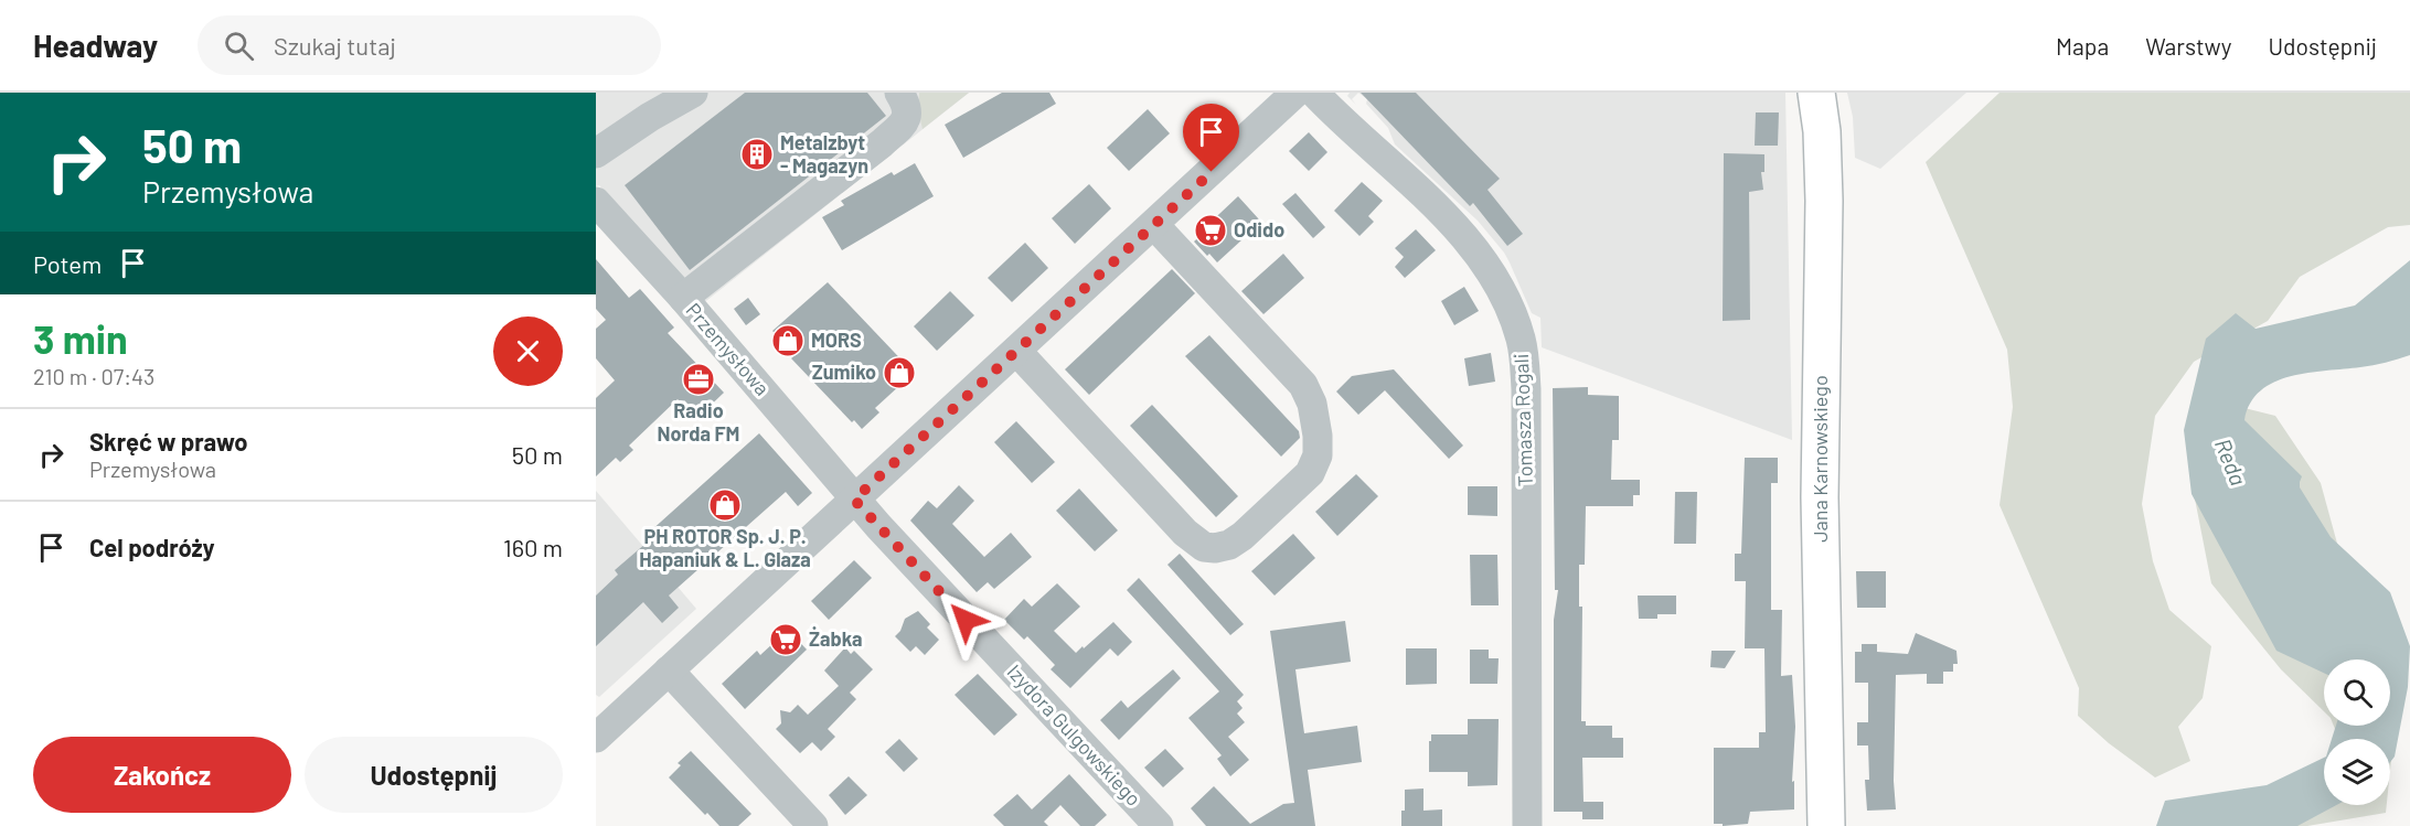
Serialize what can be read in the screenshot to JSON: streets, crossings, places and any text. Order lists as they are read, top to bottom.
{
  "streets": {
    "main road": ["Jana Karnowskiego"],
    "street": ["Przemysłowa", "Tomasza Rogali", "Izydora Gulgowskiego"]
  },
  "crossings": [
    ["Przemysłowa", "Izydora Gulgowskiego"]
  ],
  "water": ["Reda"],
  "places": {
    "building": ["Metalzbyt - Magazyn"],
    "supermarket": ["Odido", "Żabka"],
    "shop": ["MORS", "Zumiko", "PH ROTOR Sp. J. P. Hapaniuk & L. Glaza"],
    "office": ["Radio Norda FM"]
  },
  "page": {
    "header": "Headway",
    "search": "Szukaj tutaj",
    "nav": ["Mapa", "Warstwy", "Udostępnij"],
    "turn": ["50 m", "Przemysłowa"],
    "then": "Potem",
    "heading": ["3 min", "210 m · 07:43"],
    "list": [
      {
        "name": "Skręć w prawo",
        "note": "Przemysłowa",
        "value": "50 m"
      },
      {
        "name": "Cel podróży",
        "value": "160 m"
      }
    ],
    "buttons": ["Zakończ", "Udostępnij"]
  }
}
